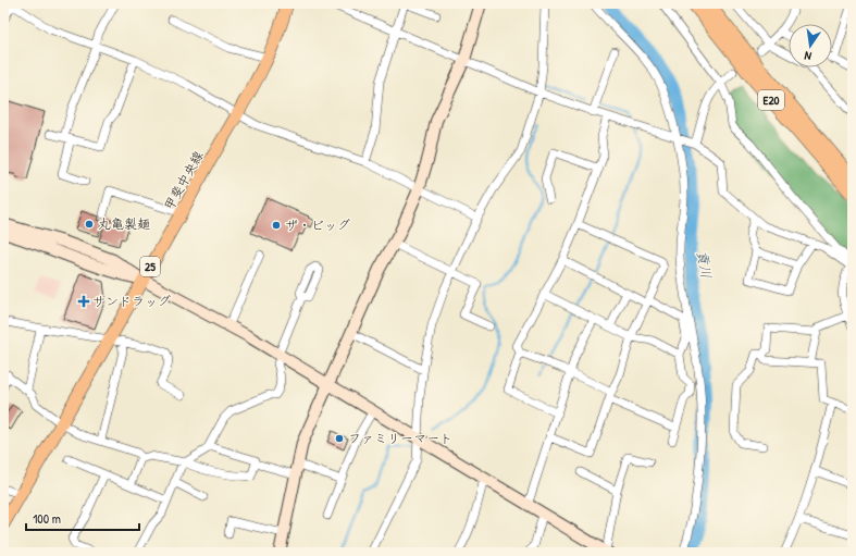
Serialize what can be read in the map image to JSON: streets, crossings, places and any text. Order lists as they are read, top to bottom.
{
  "streets": {
    "highway": ["E20"],
    "main road": ["甲斐中央線", "25"]
  },
  "water": ["貢川"],
  "places": {
    "other": ["丸亀製麺", "ザ・ビッグ", "ファミリーマート"],
    "health": ["サンドラッグ"]
  },
  "scale_bar": "100 m",
  "north": "bottom"
}
